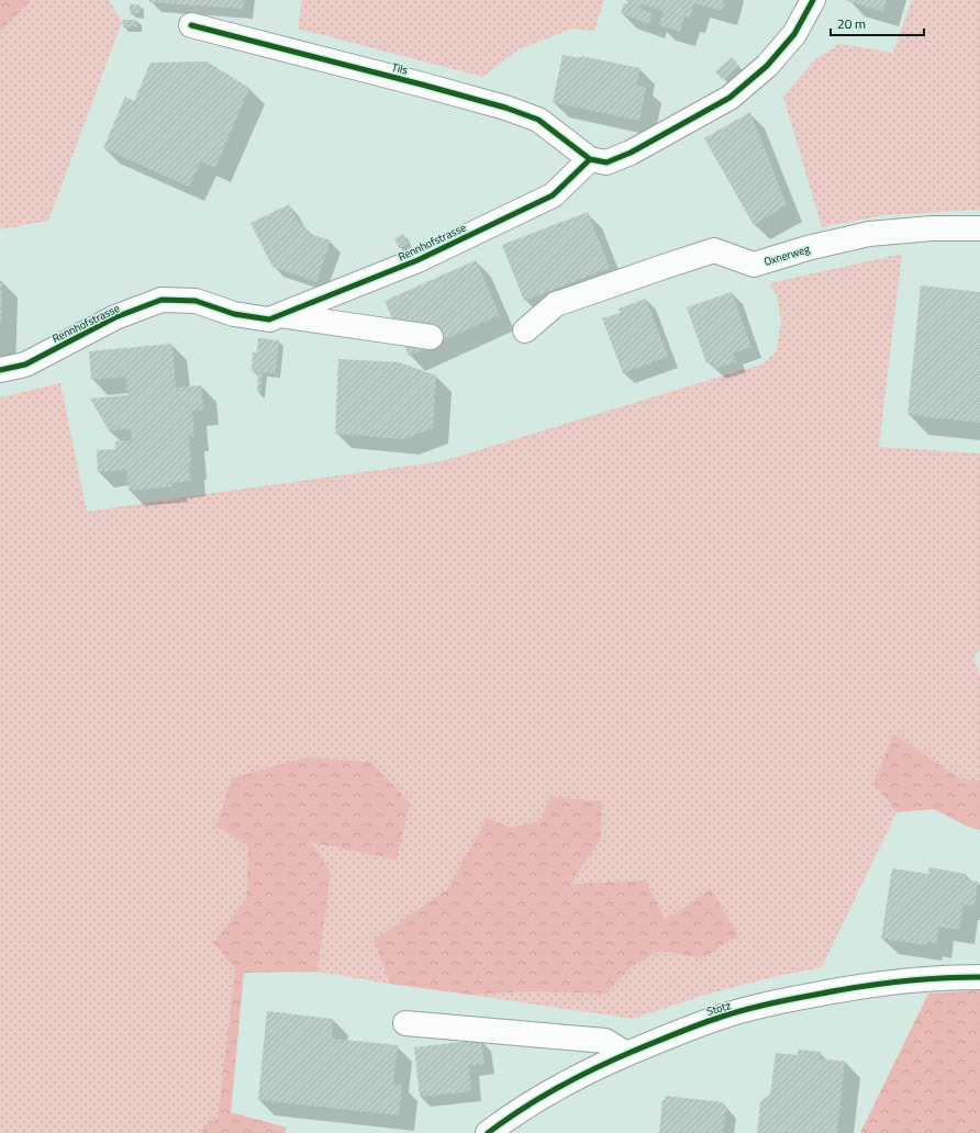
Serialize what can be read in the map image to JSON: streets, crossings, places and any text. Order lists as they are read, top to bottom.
{
  "streets": {
    "street": [
      "Tils",
      "Rennhofstrasse",
      "Oxnerweg",
      "Stotz"
    ]
  },
  "crossings": [
    ["Tils", "Rennhofstrasse"]
  ],
  "scale_bar": "20 m"
}
